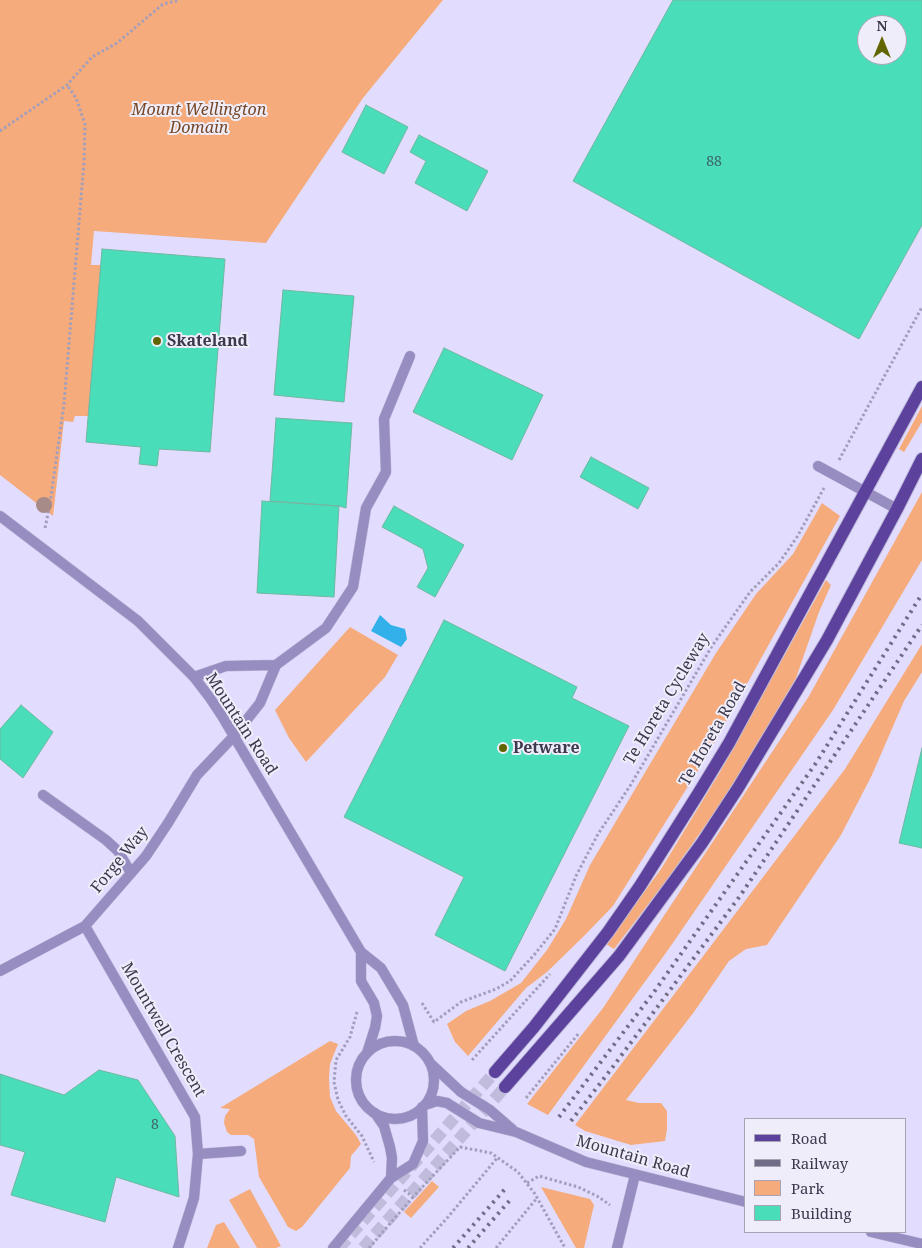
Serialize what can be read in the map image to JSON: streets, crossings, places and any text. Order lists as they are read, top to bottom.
{
  "streets": {
    "main road": ["Te Horeta Road"],
    "street": ["Mountain Road", "Forge Way", "Mountwell Crescent"],
    "path": ["Te Horeta Cycleway"]
  },
  "crossings": [
    ["Mountain Road", "Forge Way"],
    ["Forge Way", "Mountwell Crescent"]
  ],
  "parks": ["Mount Wellington Domain"],
  "places": ["Skateland", "Petware"],
  "house_numbers": ["88", "8"],
  "legend": [
    "Road",
    "Railway",
    "Park",
    "Building"
  ],
  "north": "top"
}
